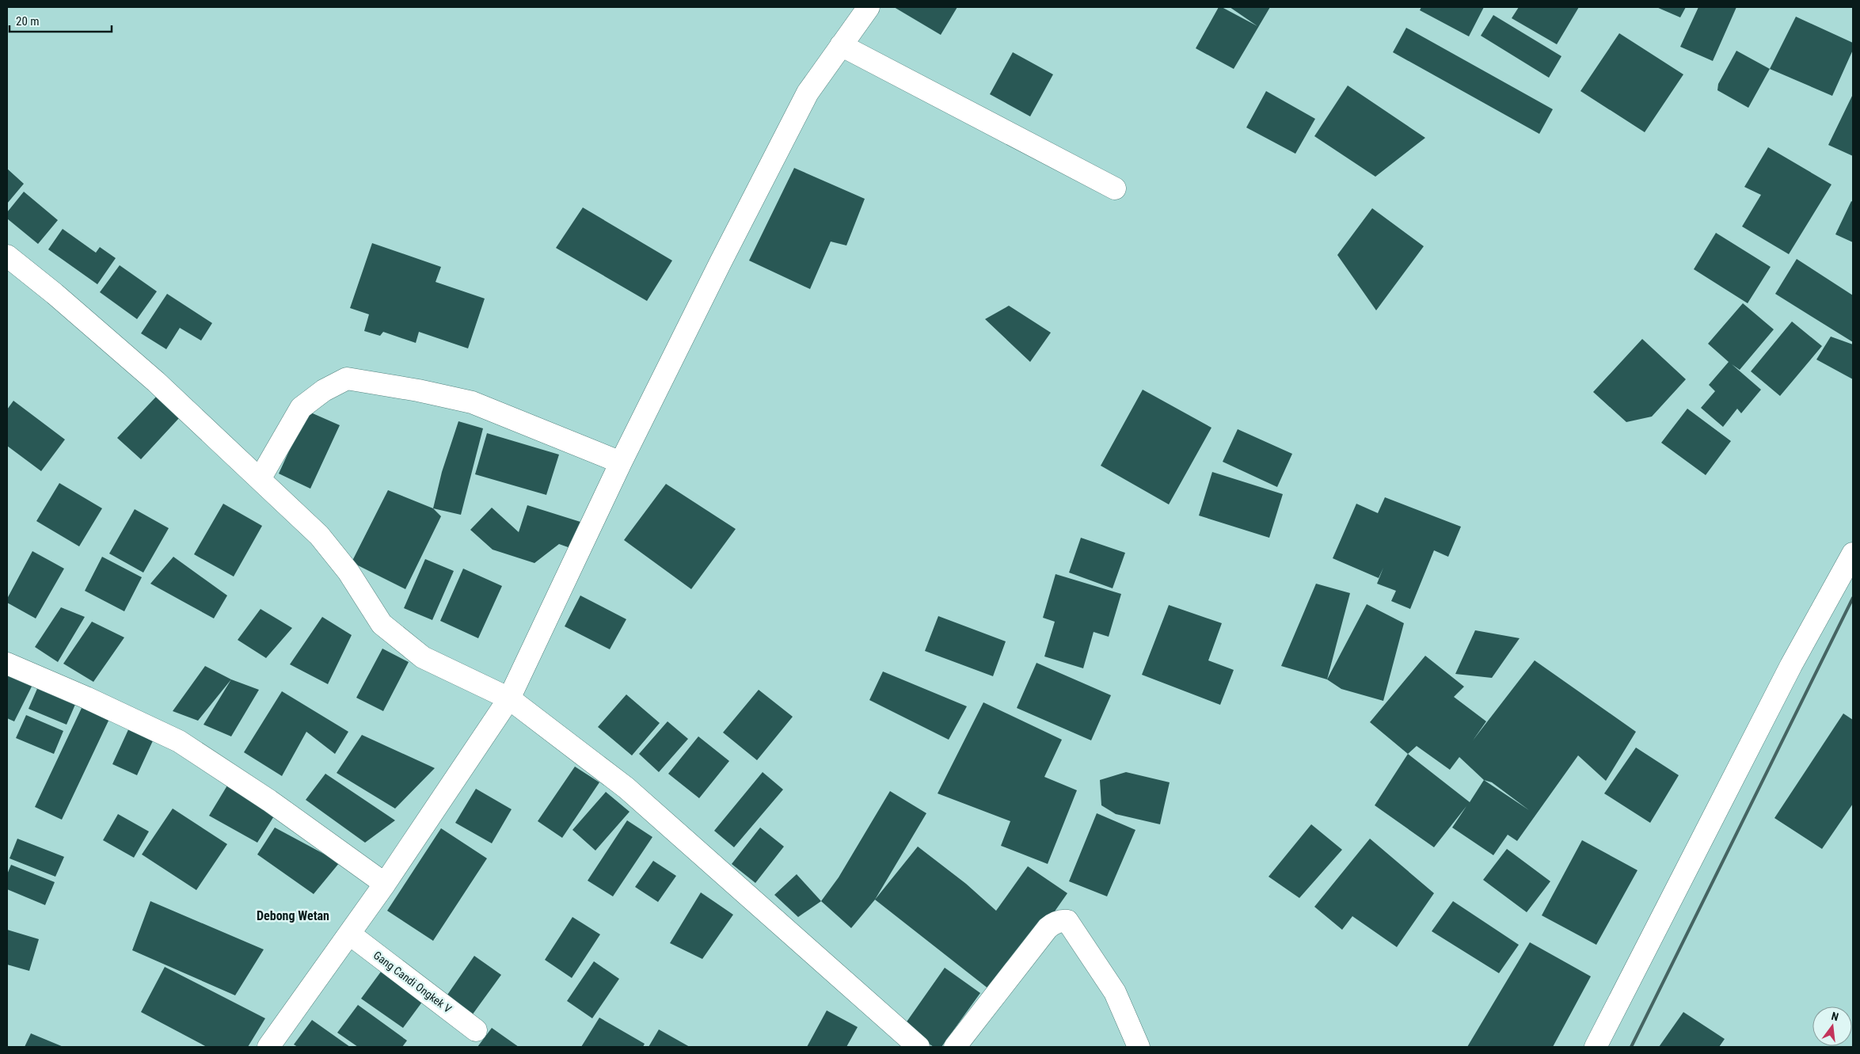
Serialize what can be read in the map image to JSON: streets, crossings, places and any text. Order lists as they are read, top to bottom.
{
  "streets": {
    "street": ["Gang Candi Ongkek V"]
  },
  "districts": ["Debong Wetan"],
  "scale_bar": "20 m",
  "north": "top"
}
